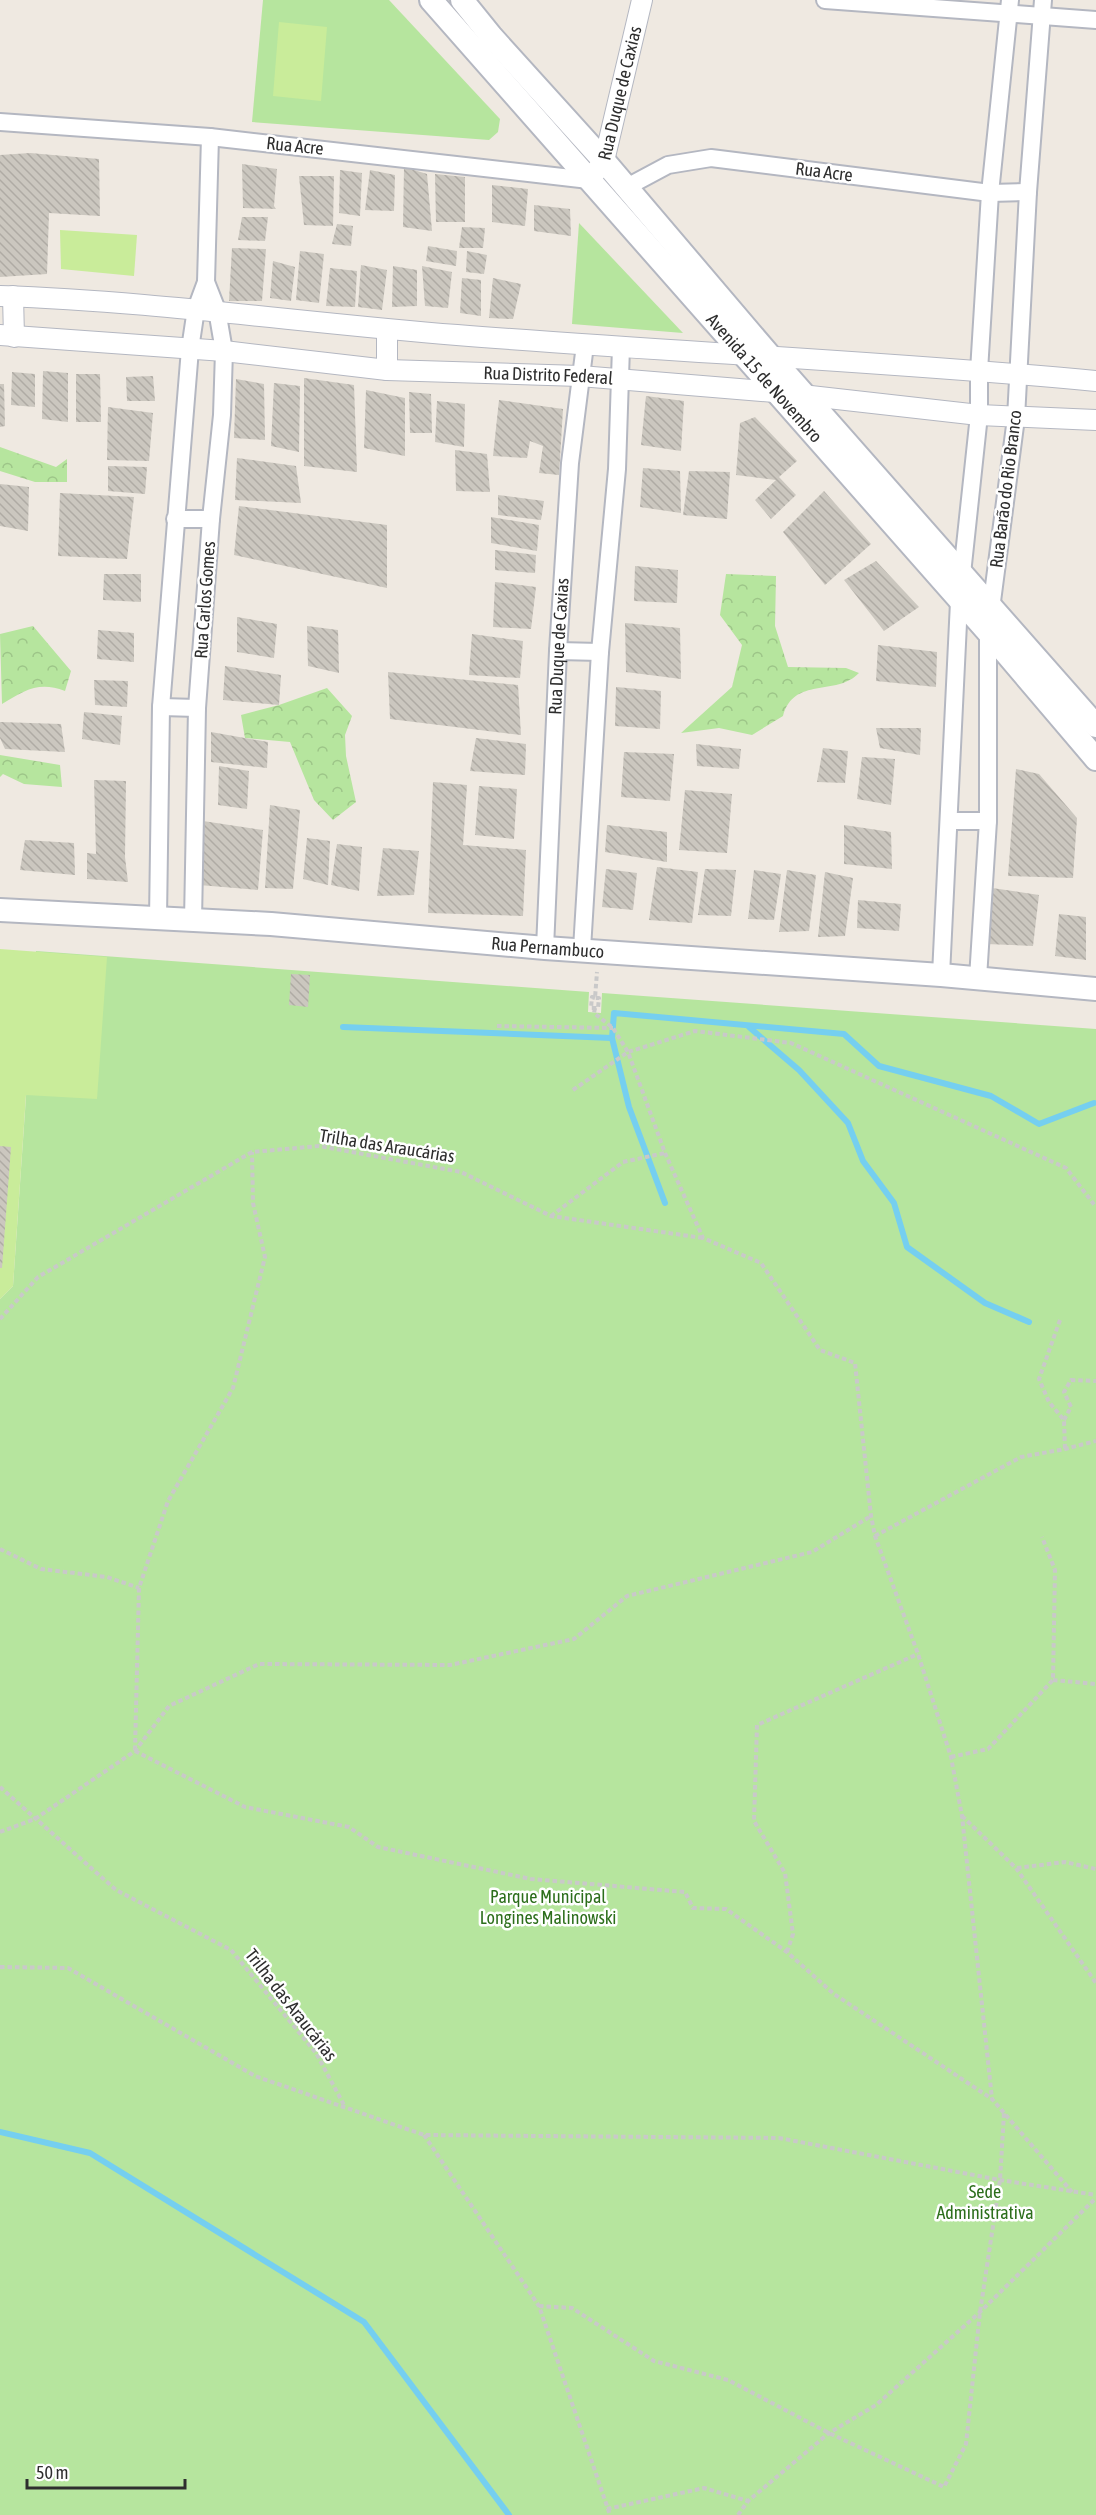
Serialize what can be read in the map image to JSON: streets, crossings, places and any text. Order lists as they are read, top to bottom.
{
  "streets": {
    "main road": ["Avenida 15 de Novembro", "Rua Pernambuco"],
    "street": [
      "Rua Duque de Caxias",
      "Rua Acre",
      "Rua Distrito Federal",
      "Rua Barão do Rio Branco",
      "Rua Carlos Gomes"
    ],
    "path": ["Trilha das Araucárias"]
  },
  "crossings": [
    ["Rua Duque de Caxias", "Rua Acre"],
    ["Rua Duque de Caxias", "Rua Distrito Federal"],
    ["Rua Duque de Caxias", "Avenida 15 de Novembro"],
    ["Rua Duque de Caxias", "Rua Pernambuco"],
    ["Rua Acre", "Avenida 15 de Novembro"],
    ["Rua Acre", "Rua Barão do Rio Branco"],
    ["Rua Acre", "Rua Carlos Gomes"],
    ["Rua Distrito Federal", "Avenida 15 de Novembro"],
    ["Rua Distrito Federal", "Rua Barão do Rio Branco"],
    ["Rua Distrito Federal", "Rua Carlos Gomes"],
    ["Avenida 15 de Novembro", "Rua Barão do Rio Branco"],
    ["Rua Barão do Rio Branco", "Rua Pernambuco"],
    ["Rua Carlos Gomes", "Rua Pernambuco"]
  ],
  "parks": ["Parque Municipal Longines Malinowski", "Sede Administrativa"],
  "scale_bar": "50 m"
}
